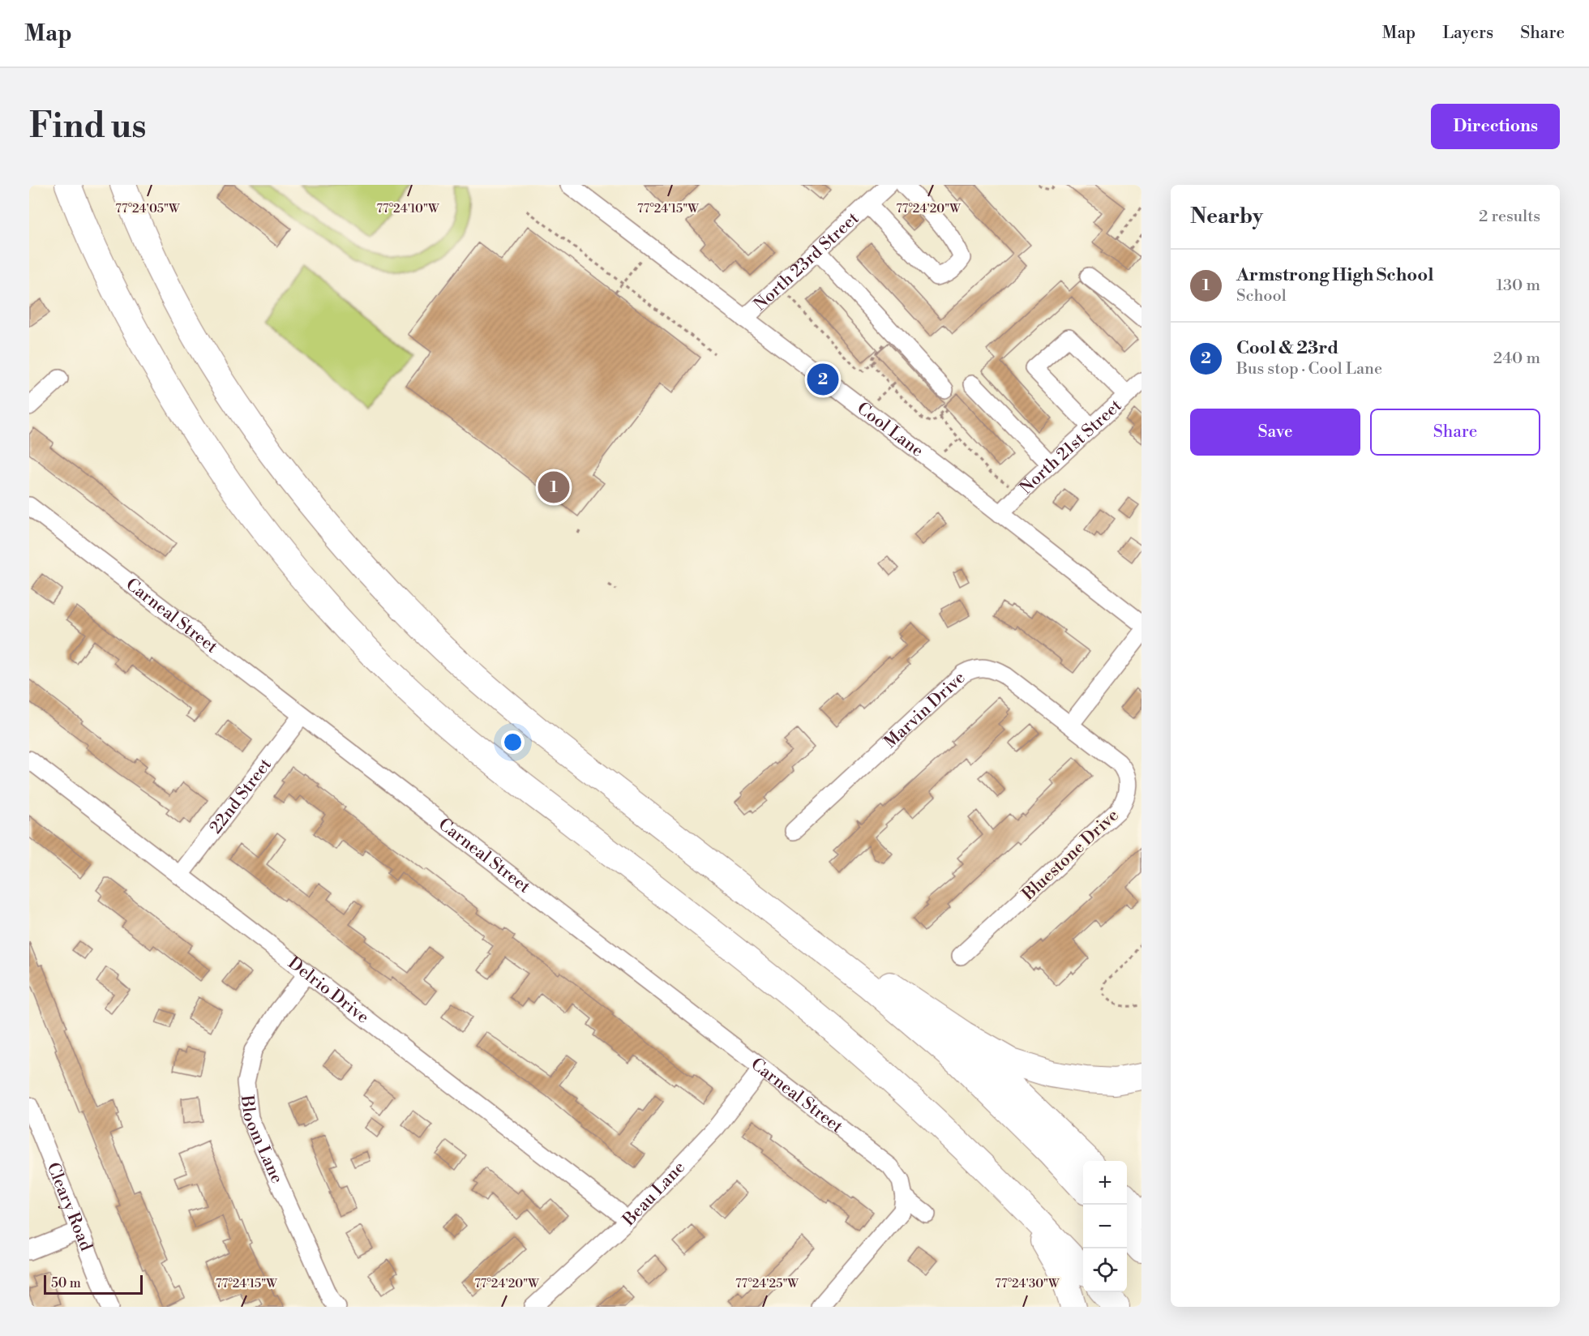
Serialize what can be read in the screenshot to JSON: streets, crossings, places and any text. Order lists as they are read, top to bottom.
{
  "streets": {
    "street": [
      "North 23rd Street",
      "Cool Lane",
      "North 21st Street",
      "Carneal Street",
      "Marvin Drive",
      "22nd Street",
      "Bluestone Drive",
      "Delrio Drive",
      "Bloom Lane",
      "Beau Lane",
      "Cleary Road"
    ]
  },
  "crossings": [
    ["North 23rd Street", "Cool Lane"],
    ["Cool Lane", "North 21st Street"],
    ["Carneal Street", "22nd Street"],
    ["Carneal Street", "Beau Lane"],
    ["Marvin Drive", "Bluestone Drive"],
    ["22nd Street", "Delrio Drive"],
    ["Delrio Drive", "Bloom Lane"],
    ["Delrio Drive", "Beau Lane"]
  ],
  "scale_bar": "50 m",
  "page": {
    "header": "Map",
    "nav": ["Map", "Layers", "Share"],
    "buttons": [
      "Directions",
      ["Save", "Share"]
    ],
    "title": "Find us",
    "heading": ["Nearby", "2 results"],
    "list": [
      {
        "mark": "1",
        "name": "Armstrong High School",
        "note": "School",
        "value": "130 m"
      },
      {
        "mark": "2",
        "name": "Cool & 23rd",
        "note": "Bus stop · Cool Lane",
        "value": "240 m"
      }
    ],
    "pins": ["2", "1"],
    "map_buttons": ["+", "−"],
    "scale": "50 m"
  },
  "coordinates": [
    "77°24'05\"W",
    "77°24'10\"W",
    "77°24'15\"W",
    "77°24'20\"W",
    "77°24'25\"W",
    "77°24'30\"W"
  ]
}
